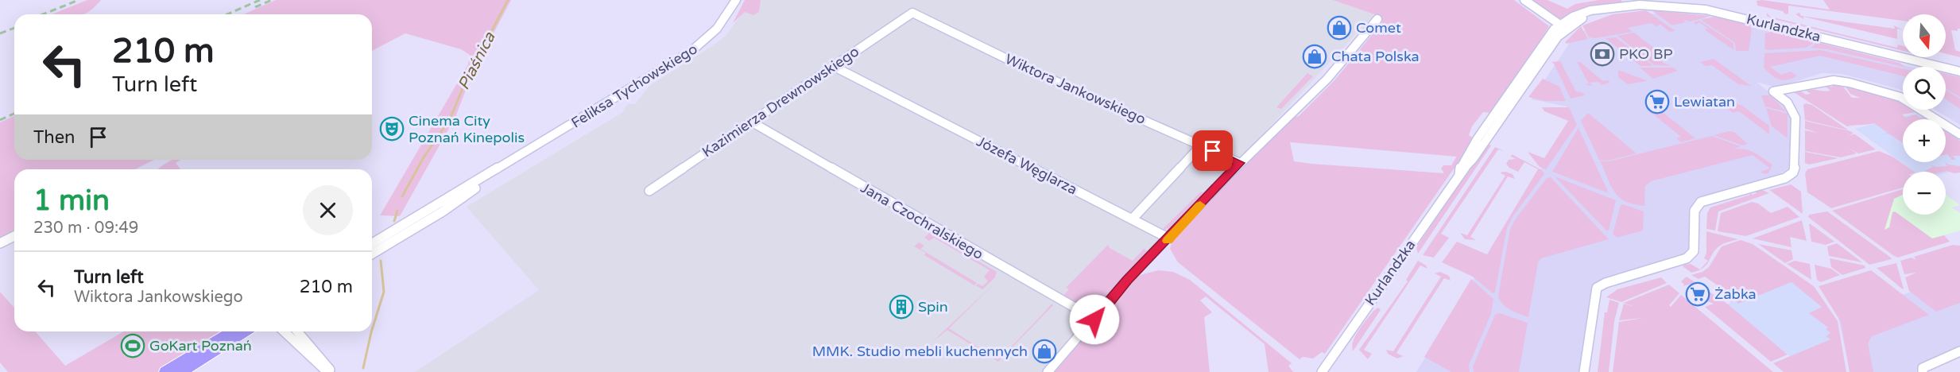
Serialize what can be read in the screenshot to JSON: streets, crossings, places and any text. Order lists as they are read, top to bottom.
{
  "streets": {
    "street": [
      "Kurlandzka",
      "Feliksa Tychowskiego",
      "Wiktora Jankowskiego",
      "Kazimierza Drewnowskiego",
      "Józefa Węglarza",
      "Jana Czochralskiego"
    ]
  },
  "crossings": [
    ["Wiktora Jankowskiego", "Kazimierza Drewnowskiego"],
    ["Kazimierza Drewnowskiego", "Józefa Węglarza"],
    ["Kazimierza Drewnowskiego", "Jana Czochralskiego"]
  ],
  "water": ["Piaśnica"],
  "places": {
    "shop": ["Comet", "Chata Polska", "MMK. Studio mebli kuchennych"],
    "bank": ["PKO BP"],
    "supermarket": ["Lewiatan", "Żabka"],
    "theatre": ["Cinema City Poznań Kinepolis"],
    "building": ["Spin"],
    "sports": ["GoKart Poznań"]
  },
  "north": "bottom",
  "page": {
    "map_buttons": ["+", "−"],
    "turn": ["210 m", "Turn left"],
    "then": "Then",
    "heading": ["1 min", "230 m · 09:49"],
    "list": [
      {
        "name": "Turn left",
        "note": "Wiktora Jankowskiego",
        "value": "210 m"
      }
    ]
  }
}
